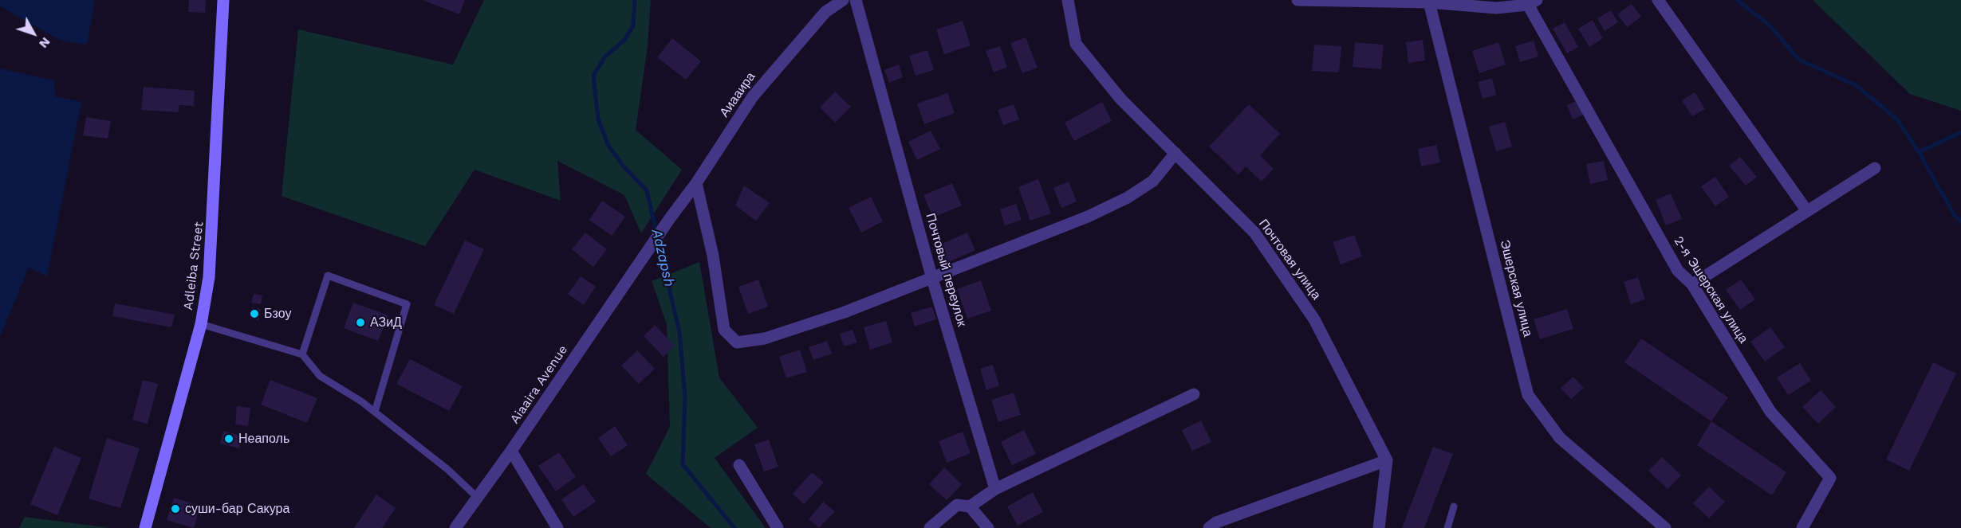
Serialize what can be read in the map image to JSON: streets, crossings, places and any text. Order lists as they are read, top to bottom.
{
  "streets": {
    "main road": ["Adleiba Street"],
    "street": [
      "Аиааира",
      "Почтовая улица",
      "Почтовый переулок",
      "Эшерская улица",
      "2-я Эшерская улица",
      "Aiaaira Avenue"
    ]
  },
  "crossings": [
    ["Аиааира", "Aiaaira Avenue"]
  ],
  "water": ["Adzapsh"],
  "places": [
    "Бзоу",
    "АЗиД",
    "Неаполь",
    "суши-бар Сакура"
  ],
  "north": "bottom right"
}
